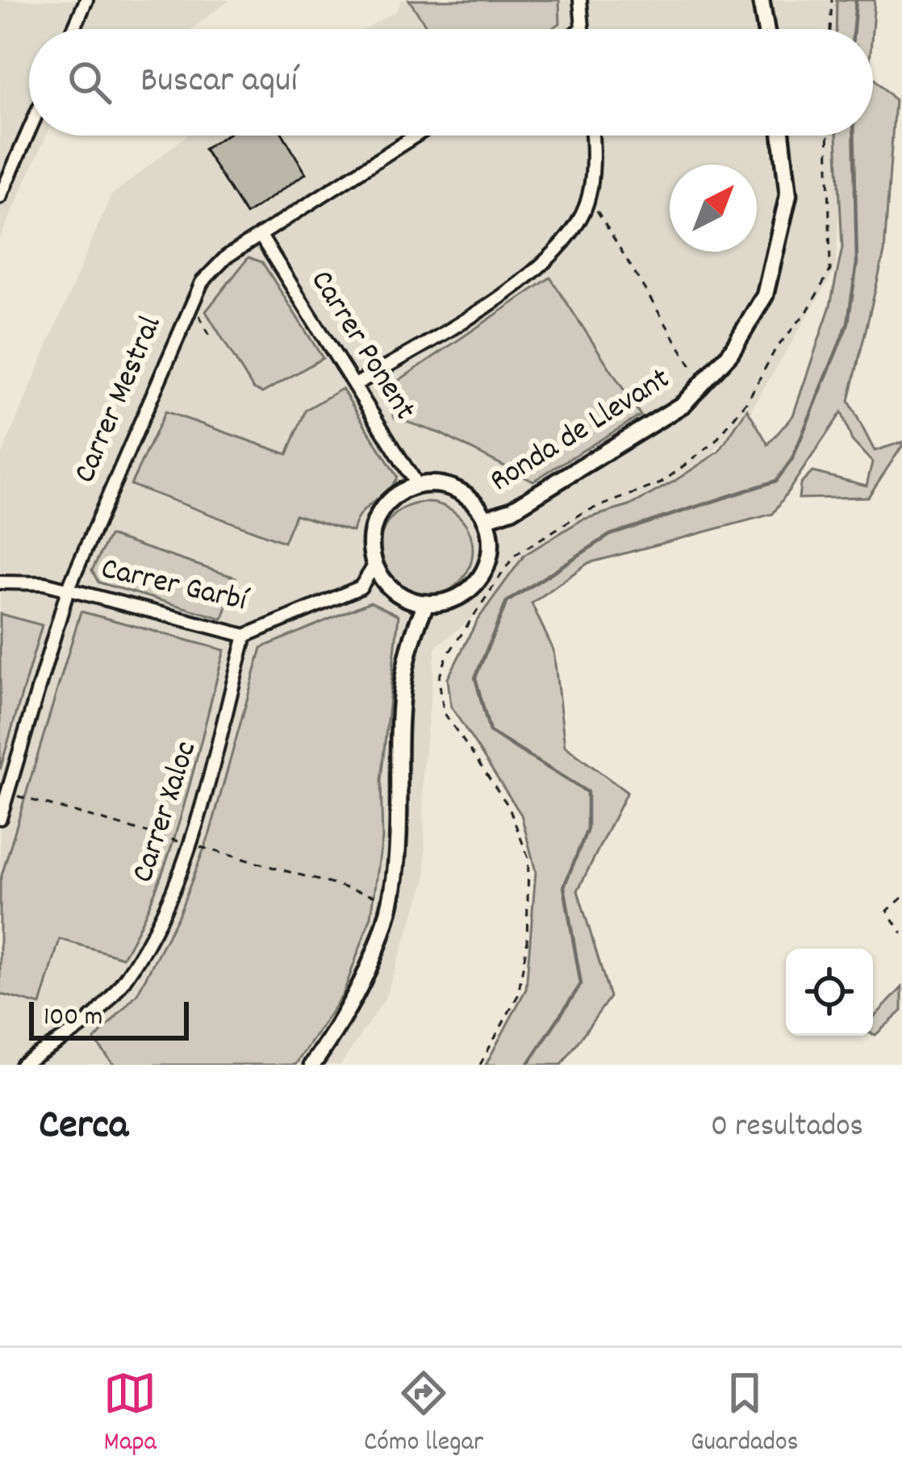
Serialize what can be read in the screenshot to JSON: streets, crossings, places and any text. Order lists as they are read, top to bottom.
{
  "streets": {
    "main road": ["Ronda de Llevant"],
    "street": [
      "Carrer Ponent",
      "Carrer Mestral",
      "Carrer Garbí",
      "Carrer Xaloc"
    ]
  },
  "crossings": [
    ["Carrer Ponent", "Carrer Mestral"],
    ["Carrer Ponent", "Ronda de Llevant"],
    ["Carrer Ponent", "Carrer Garbí"],
    ["Carrer Mestral", "Carrer Garbí"],
    ["Ronda de Llevant", "Carrer Garbí"],
    ["Carrer Garbí", "Carrer Xaloc"]
  ],
  "scale_bar": "100 m",
  "north": "top right",
  "page": {
    "search": "Buscar aquí",
    "scale": "100 m",
    "heading": ["Cerca", "0 resultados"],
    "nav": ["Mapa", "Cómo llegar", "Guardados"]
  }
}
